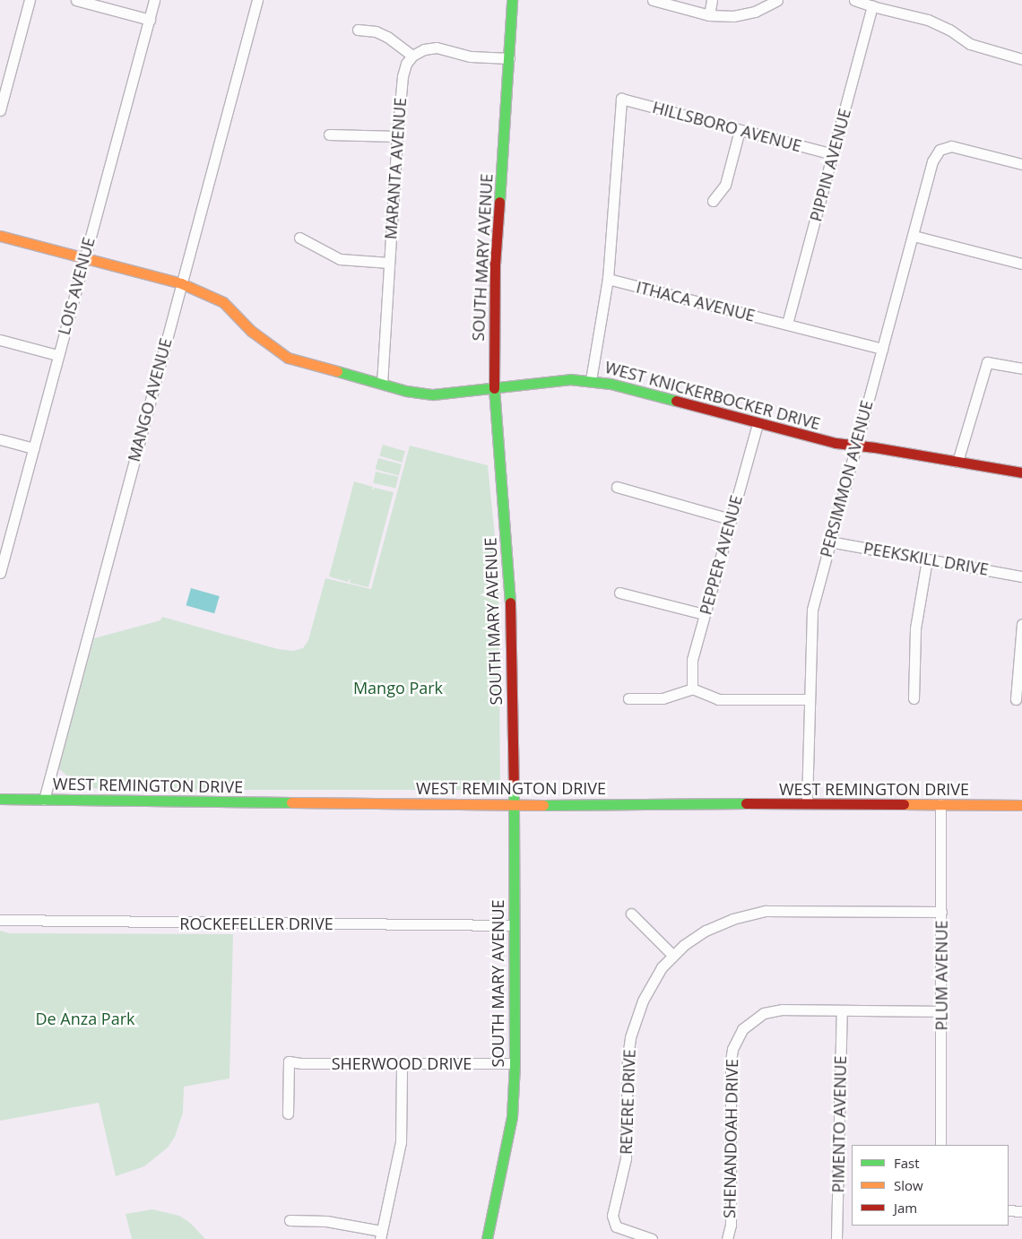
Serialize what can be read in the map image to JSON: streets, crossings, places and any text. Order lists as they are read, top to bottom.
{
  "streets": {
    "street": [
      "HILLSBORO AVENUE",
      "PIPPIN AVENUE",
      "MARANTA AVENUE",
      "SOUTH MARY AVENUE",
      "LOIS AVENUE",
      "ITHACA AVENUE",
      "WEST KNICKERBOCKER DRIVE",
      "MANGO AVENUE",
      "PERSIMMON AVENUE",
      "PEPPER AVENUE",
      "PEEKSKILL DRIVE",
      "WEST REMINGTON DRIVE",
      "ROCKEFELLER DRIVE",
      "PLUM AVENUE",
      "SHERWOOD DRIVE",
      "REVERE DRIVE",
      "PIMENTO AVENUE",
      "SHENANDOAH DRIVE"
    ]
  },
  "crossings": [
    ["HILLSBORO AVENUE", "PIPPIN AVENUE"],
    ["HILLSBORO AVENUE", "ITHACA AVENUE"],
    ["PIPPIN AVENUE", "ITHACA AVENUE"],
    ["MARANTA AVENUE", "WEST KNICKERBOCKER DRIVE"],
    ["SOUTH MARY AVENUE", "WEST KNICKERBOCKER DRIVE"],
    ["SOUTH MARY AVENUE", "WEST REMINGTON DRIVE"],
    ["SOUTH MARY AVENUE", "ROCKEFELLER DRIVE"],
    ["SOUTH MARY AVENUE", "SHERWOOD DRIVE"],
    ["LOIS AVENUE", "WEST KNICKERBOCKER DRIVE"],
    ["ITHACA AVENUE", "PERSIMMON AVENUE"],
    ["WEST KNICKERBOCKER DRIVE", "MANGO AVENUE"],
    ["WEST KNICKERBOCKER DRIVE", "PERSIMMON AVENUE"],
    ["WEST KNICKERBOCKER DRIVE", "PEPPER AVENUE"],
    ["MANGO AVENUE", "WEST REMINGTON DRIVE"],
    ["PERSIMMON AVENUE", "PEEKSKILL DRIVE"],
    ["PERSIMMON AVENUE", "WEST REMINGTON DRIVE"],
    ["WEST REMINGTON DRIVE", "PLUM AVENUE"],
    ["PLUM AVENUE", "REVERE DRIVE"],
    ["PLUM AVENUE", "SHENANDOAH DRIVE"],
    ["PIMENTO AVENUE", "SHENANDOAH DRIVE"]
  ],
  "parks": ["Mango Park", "De Anza Park"],
  "legend": ["Fast", "Slow", "Jam"]
}
